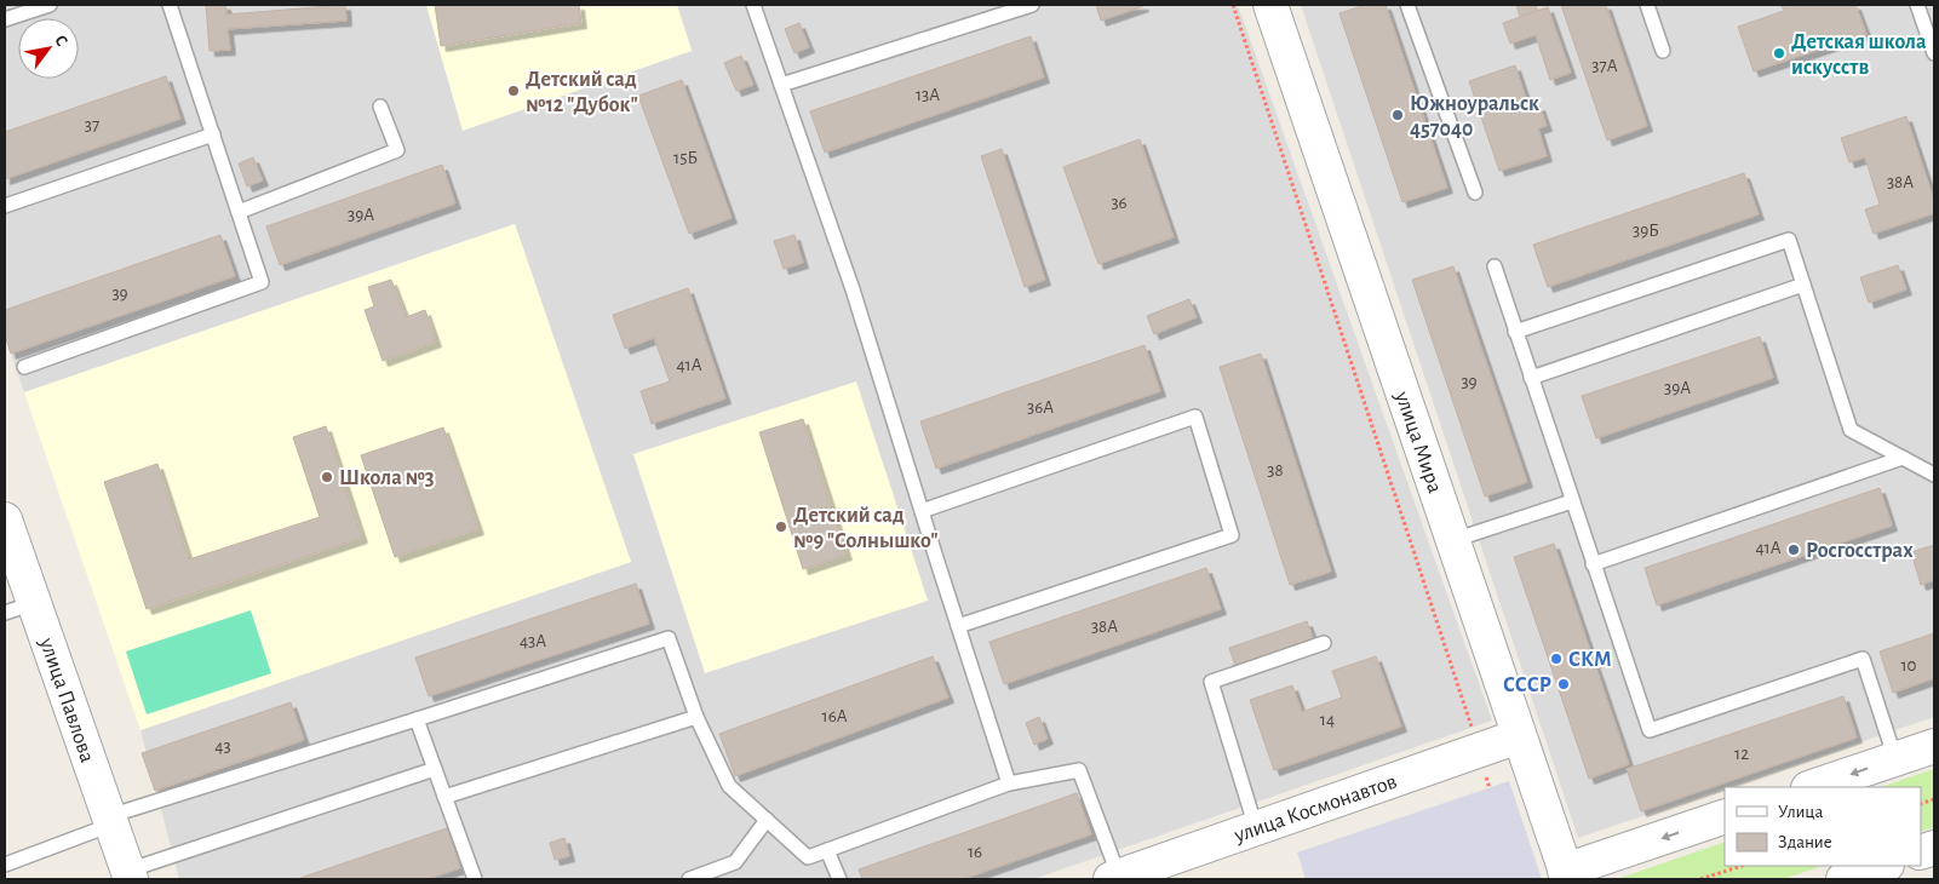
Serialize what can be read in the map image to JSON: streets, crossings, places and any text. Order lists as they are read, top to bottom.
{
  "streets": {
    "street": ["улица Мира", "улица Павлова", "улица Космонавтов"]
  },
  "crossings": [
    ["улица Мира", "улица Космонавтов"]
  ],
  "places": [
    "Детская школа искусств",
    "Детский сад №12 \"Дубок\"",
    "Южноуральск 457040",
    "Школа №3",
    "Детский сад №9 \"Солнышко\"",
    "Росгосстрах",
    "СКМ",
    "СССР"
  ],
  "house_numbers": [
    "37А",
    "13А",
    "37",
    "15Б",
    "38А",
    "36",
    "39А",
    "39Б",
    "39",
    "41А",
    "39",
    "39А",
    "36А",
    "38",
    "41А",
    "38А",
    "43А",
    "10",
    "16А",
    "14",
    "43",
    "12",
    "16"
  ],
  "legend": ["Улица", "Здание"],
  "north": "top right"
}
